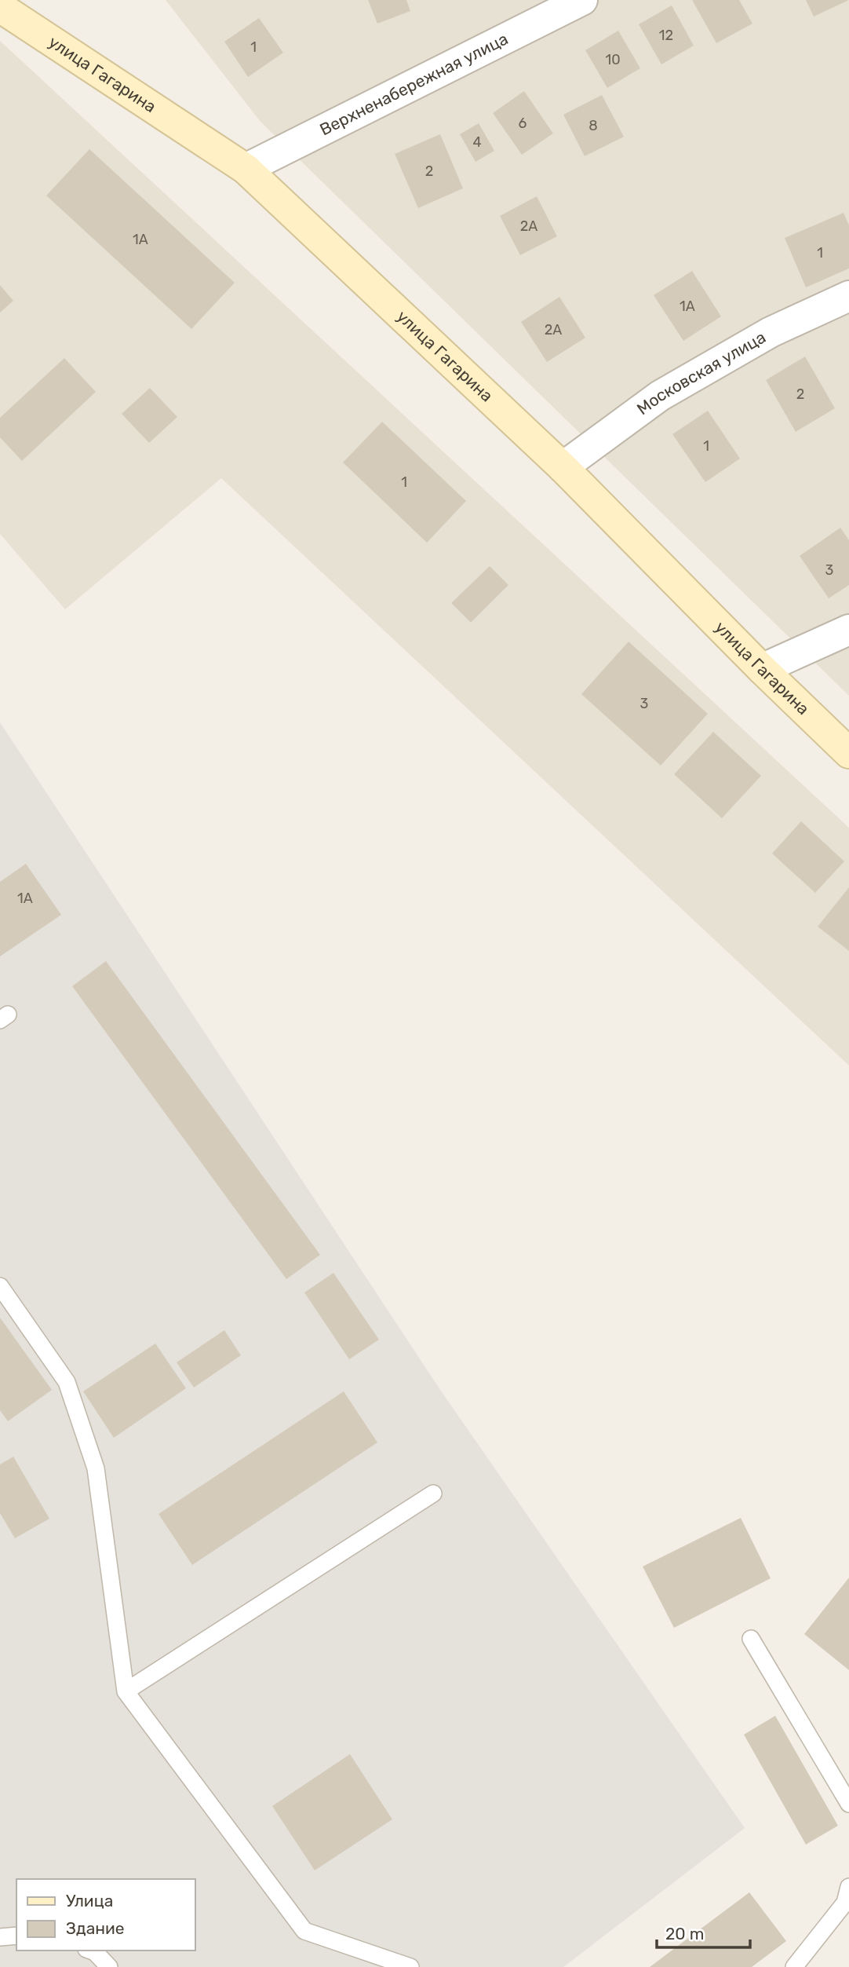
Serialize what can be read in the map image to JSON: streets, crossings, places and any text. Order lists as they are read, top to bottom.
{
  "streets": {
    "street": ["улица Гагарина", "Верхненабережная улица", "Московская улица"]
  },
  "crossings": [
    ["улица Гагарина", "Верхненабережная улица"],
    ["улица Гагарина", "Московская улица"]
  ],
  "house_numbers": [
    "12",
    "1",
    "10",
    "6",
    "8",
    "4",
    "2",
    "2А",
    "1А",
    "1",
    "1А",
    "2А",
    "2",
    "1",
    "1",
    "3",
    "3",
    "1А"
  ],
  "legend": ["Улица", "Здание"],
  "scale_bar": "20 m"
}
